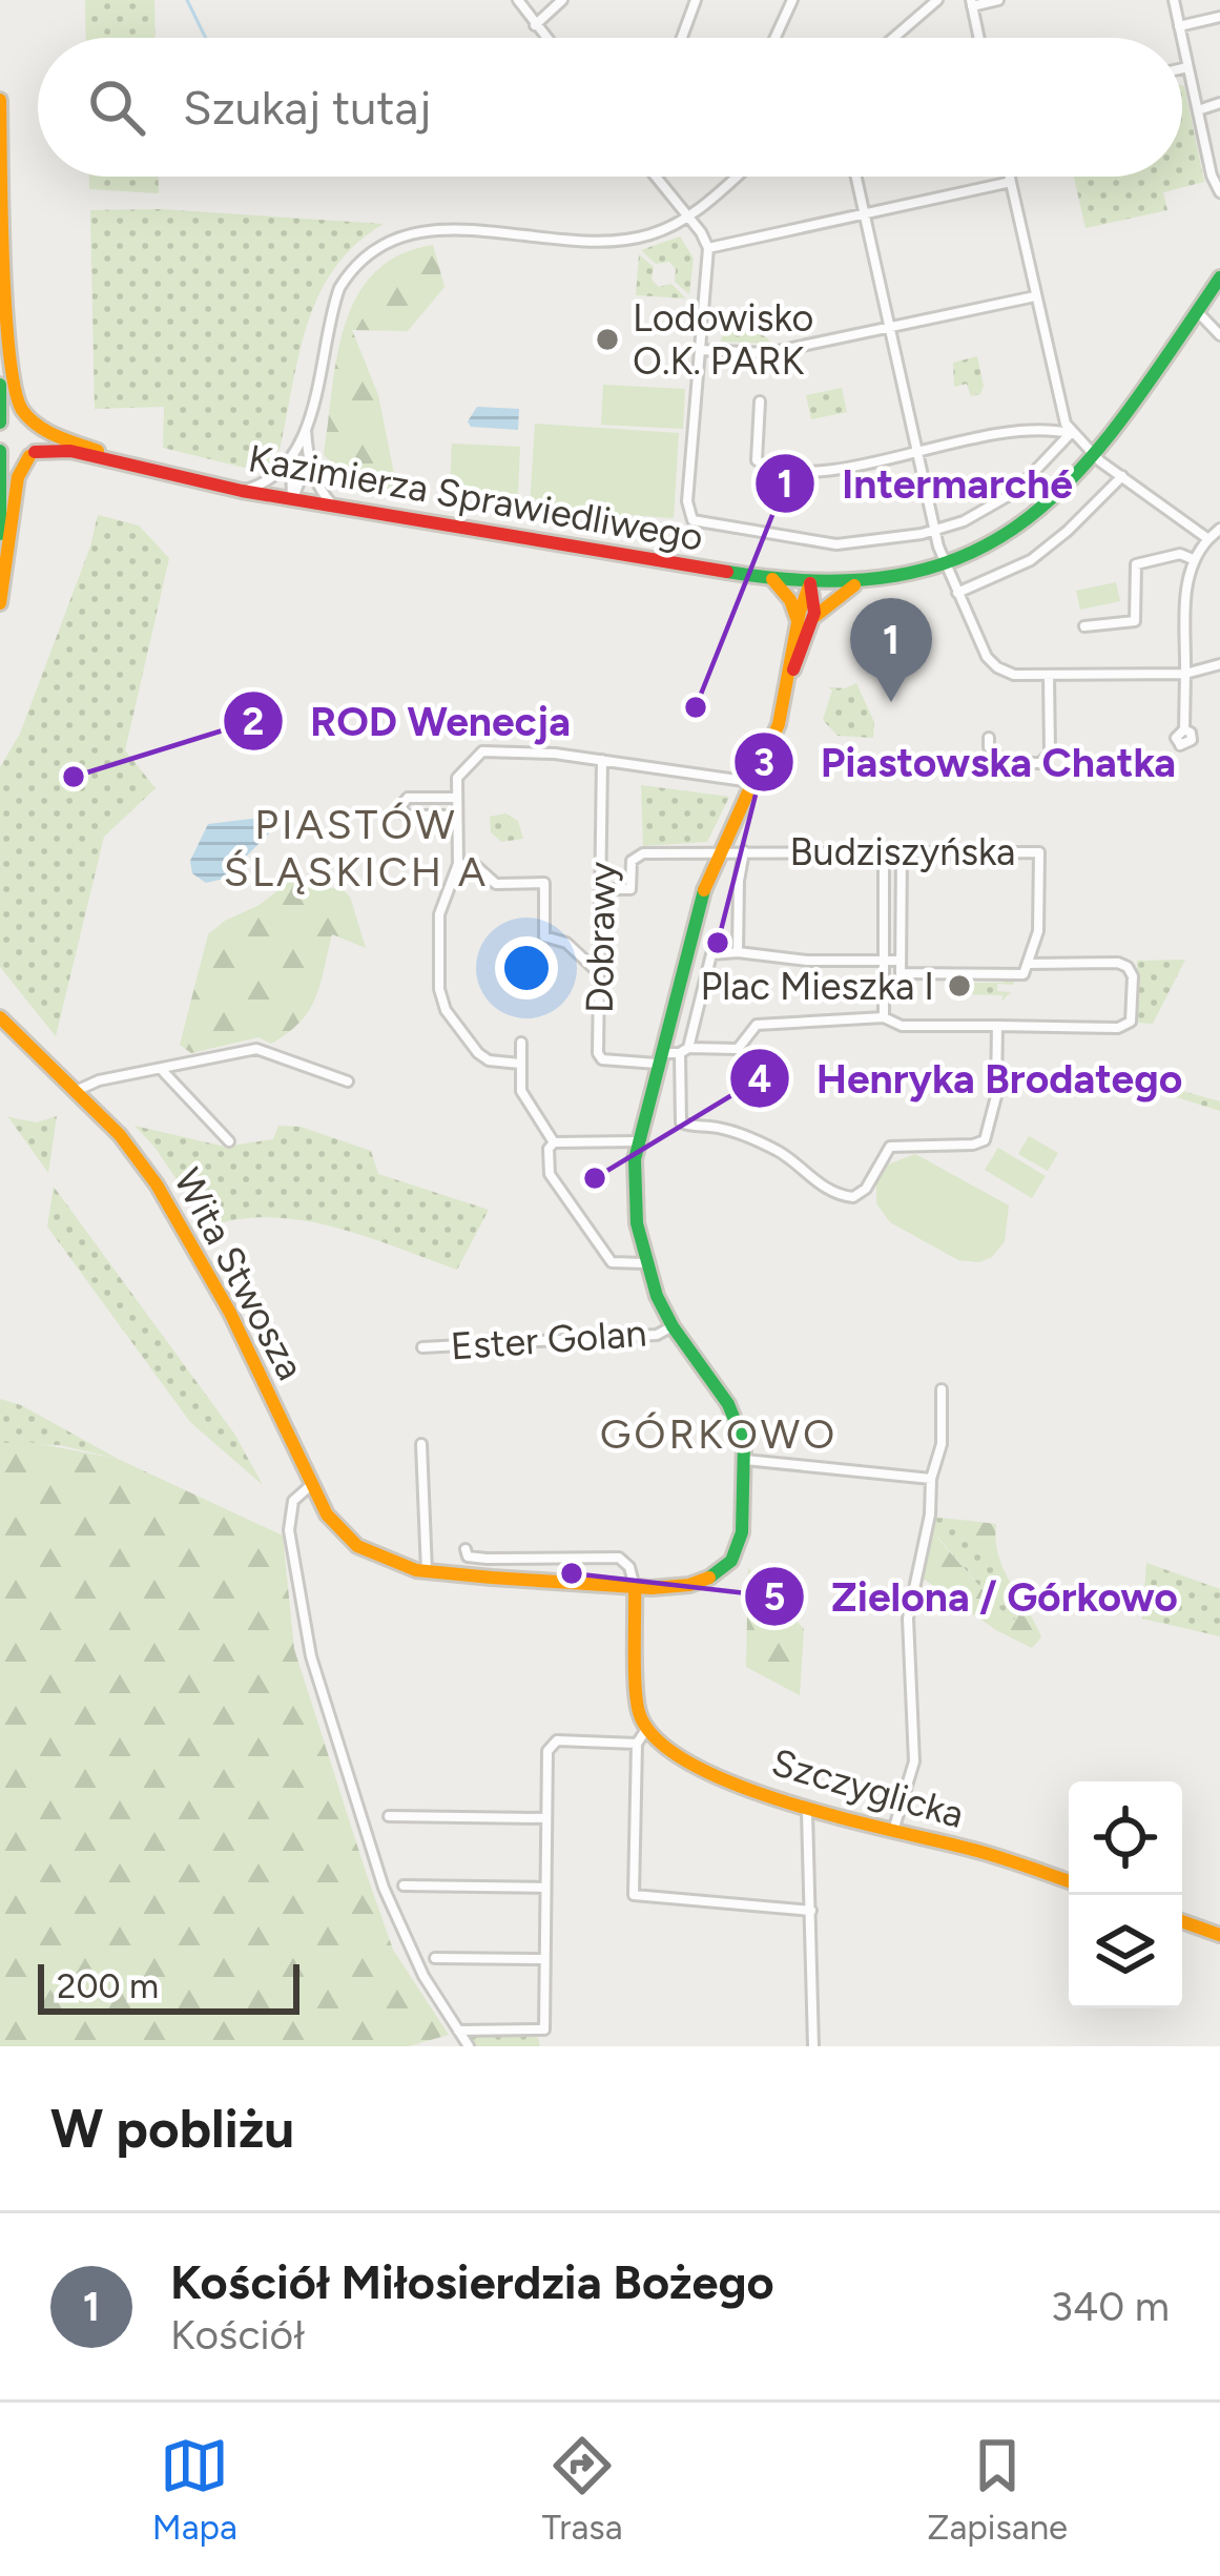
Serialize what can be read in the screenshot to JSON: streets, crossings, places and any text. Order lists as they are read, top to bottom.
{
  "streets": {
    "street": [
      "Kazimierza Sprawiedliwego",
      "Budziszyńska",
      "Dobrawy",
      "Wita Stwosza",
      "Ester Golan",
      "Szczyglicka"
    ]
  },
  "districts": ["PIASTÓW ŚLĄSKICH A", "GÓRKOWO"],
  "places": [
    "Lodowisko O.K. PARK",
    "Intermarché",
    "ROD Wenecja",
    "Piastowska Chatka",
    "Plac Mieszka I",
    "Henryka Brodatego",
    "Zielona / Górkowo"
  ],
  "scale_bar": "200 m",
  "page": {
    "search": "Szukaj tutaj",
    "pins": "1",
    "scale": "200 m",
    "heading": "W pobliżu",
    "list": [
      {
        "mark": "1",
        "name": "Kościół Miłosierdzia Bożego",
        "note": "Kościół",
        "value": "340 m"
      }
    ],
    "nav": ["Mapa", "Trasa", "Zapisane"]
  }
}
